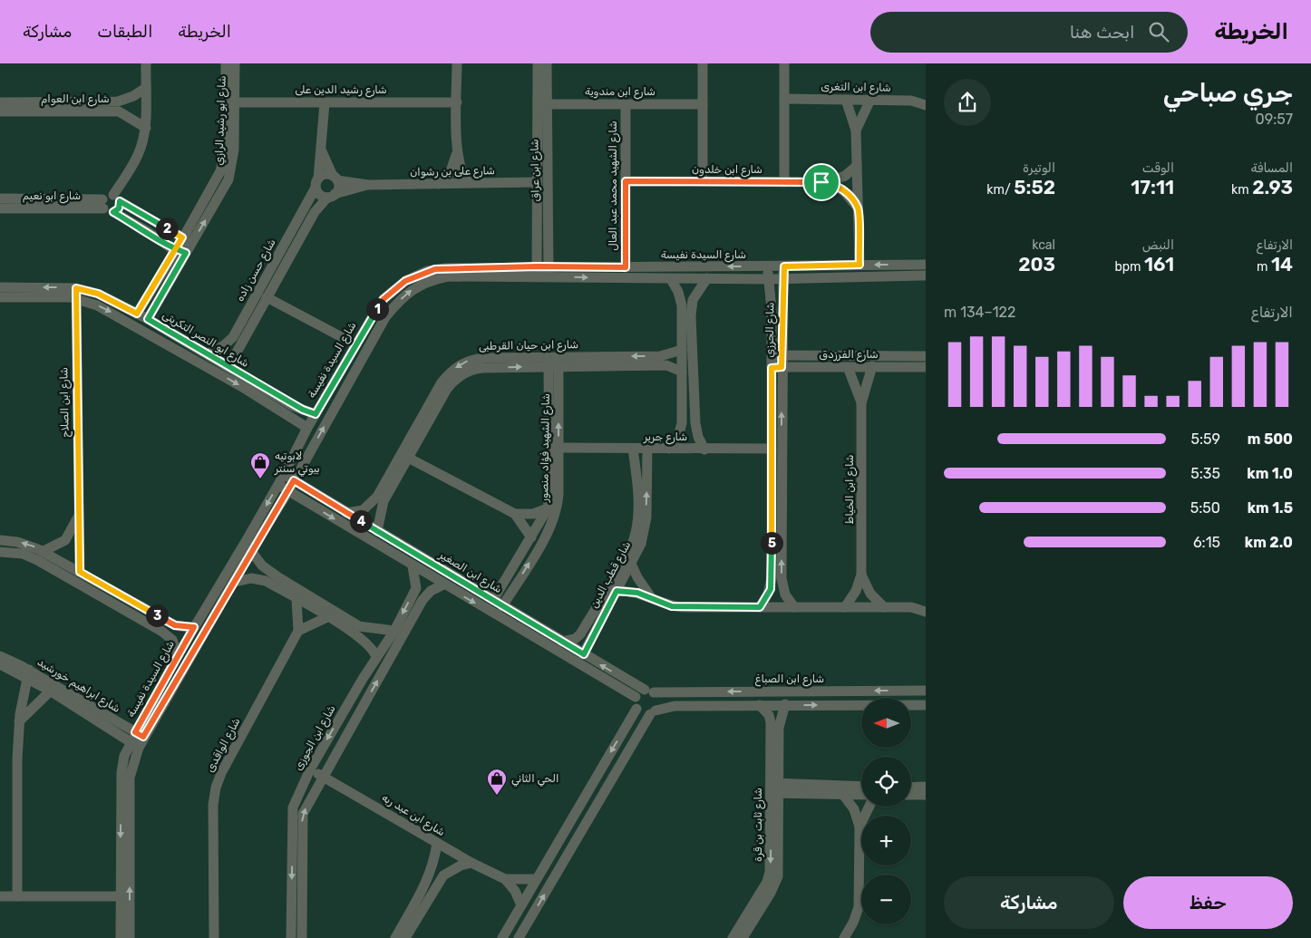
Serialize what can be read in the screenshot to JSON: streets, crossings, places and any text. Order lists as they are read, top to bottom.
{
  "streets": {
    "street": [
      "شارع ابن التغرى",
      "شارع رشيد الدين على",
      "شارع ابن مندوية",
      "شارع ابن العوام",
      "شارع ابو رشيد الرازي",
      "شارع ابن خلدون",
      "شارع ابن عراق",
      "شارع على بن رشوان",
      "شارع الشهيد محمد عبد العال",
      "شارع ابو نعيم",
      "شارع السيدة نفيسة",
      "شارع حسن زاده",
      "شارع الجرزي",
      "شارع ابو النصر التكريتى",
      "شارع ابن حيان القرطبى",
      "شارع الفرزدق",
      "شارع ابن الصلاح",
      "شارع جرير",
      "شارع الشهيد فؤاد منصور",
      "شارع ابن الخياط",
      "شارع ابن الصغير",
      "شارع قطب الدين",
      "شارع ابن الصباغ",
      "شارع ابراهيم خورشيد",
      "شارع ابن الجوزى",
      "شارع الواقدى",
      "شارع ابن عبد ربه",
      "شارع ثابت بن قرة"
    ]
  },
  "crossings": [
    ["شارع رشيد الدين على", "شارع ابو رشيد الرازي"],
    ["شارع رشيد الدين على", "شارع حسن زاده"],
    ["شارع ابن مندوية", "شارع ابن عراق"],
    ["شارع ابن مندوية", "شارع الشهيد محمد عبد العال"],
    ["شارع ابو رشيد الرازي", "شارع ابو النصر التكريتى"],
    ["شارع ابن خلدون", "شارع الشهيد محمد عبد العال"],
    ["شارع ابن عراق", "شارع على بن رشوان"],
    ["شارع ابن عراق", "شارع السيدة نفيسة"],
    ["شارع على بن رشوان", "شارع حسن زاده"],
    ["شارع الشهيد محمد عبد العال", "شارع السيدة نفيسة"],
    ["شارع السيدة نفيسة", "شارع الجرزي"],
    ["شارع السيدة نفيسة", "شارع ابو النصر التكريتى"],
    ["شارع السيدة نفيسة", "شارع ابن الصغير"],
    ["شارع السيدة نفيسة", "شارع ابراهيم خورشيد"],
    ["شارع حسن زاده", "شارع ابو النصر التكريتى"],
    ["شارع الجرزي", "شارع الفرزدق"],
    ["شارع الجرزي", "شارع جرير"],
    ["شارع ابو النصر التكريتى", "شارع ابن الصلاح"],
    ["شارع ابن حيان القرطبى", "شارع الشهيد فؤاد منصور"],
    ["شارع ابن حيان القرطبى", "شارع ابن الصغير"],
    ["شارع الفرزدق", "شارع ابن الخياط"],
    ["شارع جرير", "شارع الشهيد فؤاد منصور"],
    ["شارع جرير", "شارع قطب الدين"],
    ["شارع الشهيد فؤاد منصور", "شارع ابن الصغير"],
    ["شارع ابن الصغير", "شارع قطب الدين"],
    ["شارع ابن الصغير", "شارع ابن الصباغ"],
    ["شارع ابن الجوزى", "شارع ابن عبد ربه"]
  ],
  "places": {
    "shop": ["لابوتيه بيوتي سنتر", "الحي الثاني"]
  },
  "north": "left",
  "page": {
    "header": "الخريطة",
    "search": "ابحث هنا",
    "nav": ["الخريطة", "الطبقات", "مشاركة"],
    "heading": ["جري صباحي", "09:57"],
    "stats": [
      ["المسافة", "2.93 km"],
      ["الوقت", "17:11"],
      ["الوتيرة", "5:52 /km"],
      ["الارتفاع", "14 m"],
      ["النبض", "161 bpm"],
      ["kcal", "203"]
    ],
    "pins": [
      "2",
      "1",
      "4",
      "5",
      "3"
    ],
    "chart": ["الارتفاع", "122–134 m"],
    "list": [
      {
        "name": "500 m",
        "note": "5:59"
      },
      {
        "name": "1.0 km",
        "note": "5:35"
      },
      {
        "name": "1.5 km",
        "note": "5:50"
      },
      {
        "name": "2.0 km",
        "note": "6:15"
      }
    ],
    "map_buttons": ["+", "−"],
    "buttons": ["حفظ", "مشاركة"]
  }
}
